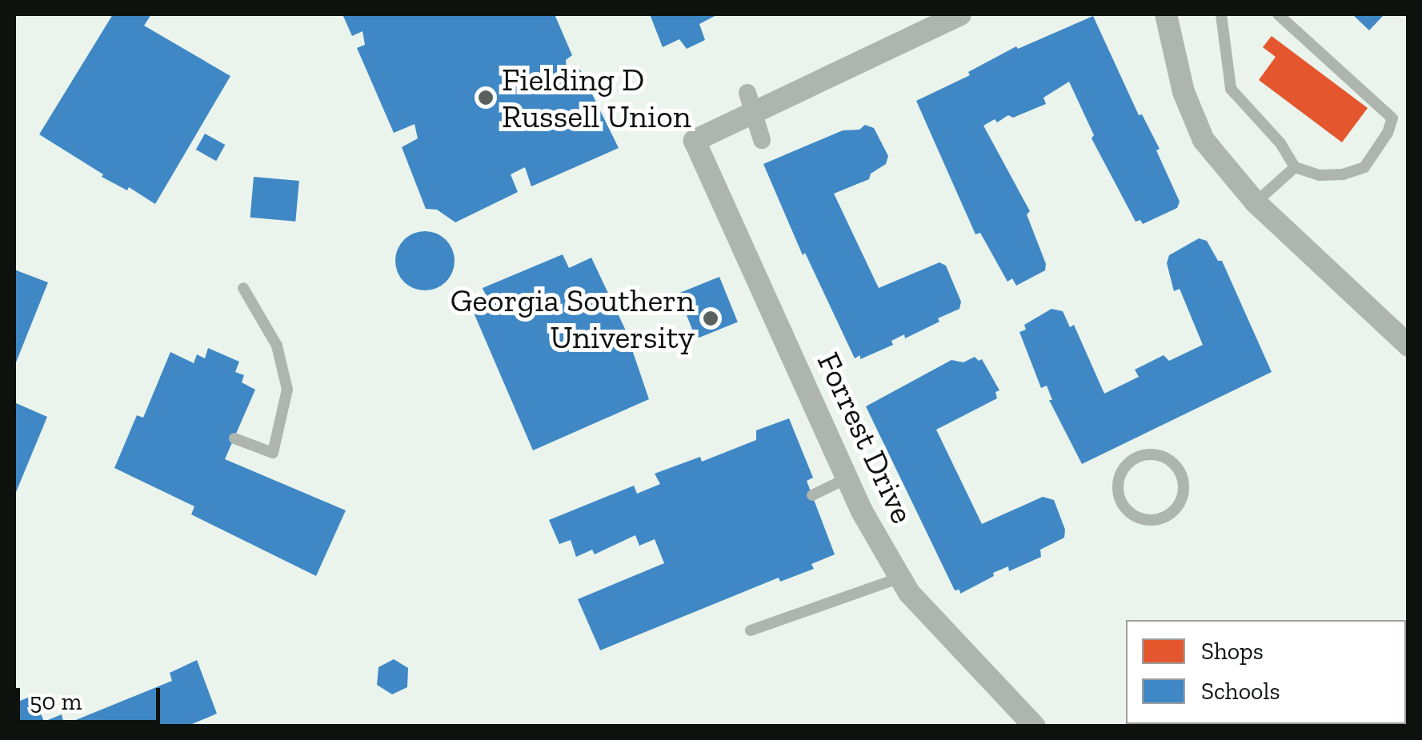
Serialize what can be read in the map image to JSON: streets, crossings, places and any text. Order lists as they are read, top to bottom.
{
  "streets": {
    "street": ["Forrest Drive"]
  },
  "places": ["Fielding D Russell Union", "Georgia Southern University"],
  "legend": ["Shops", "Schools"],
  "scale_bar": "50 m"
}
